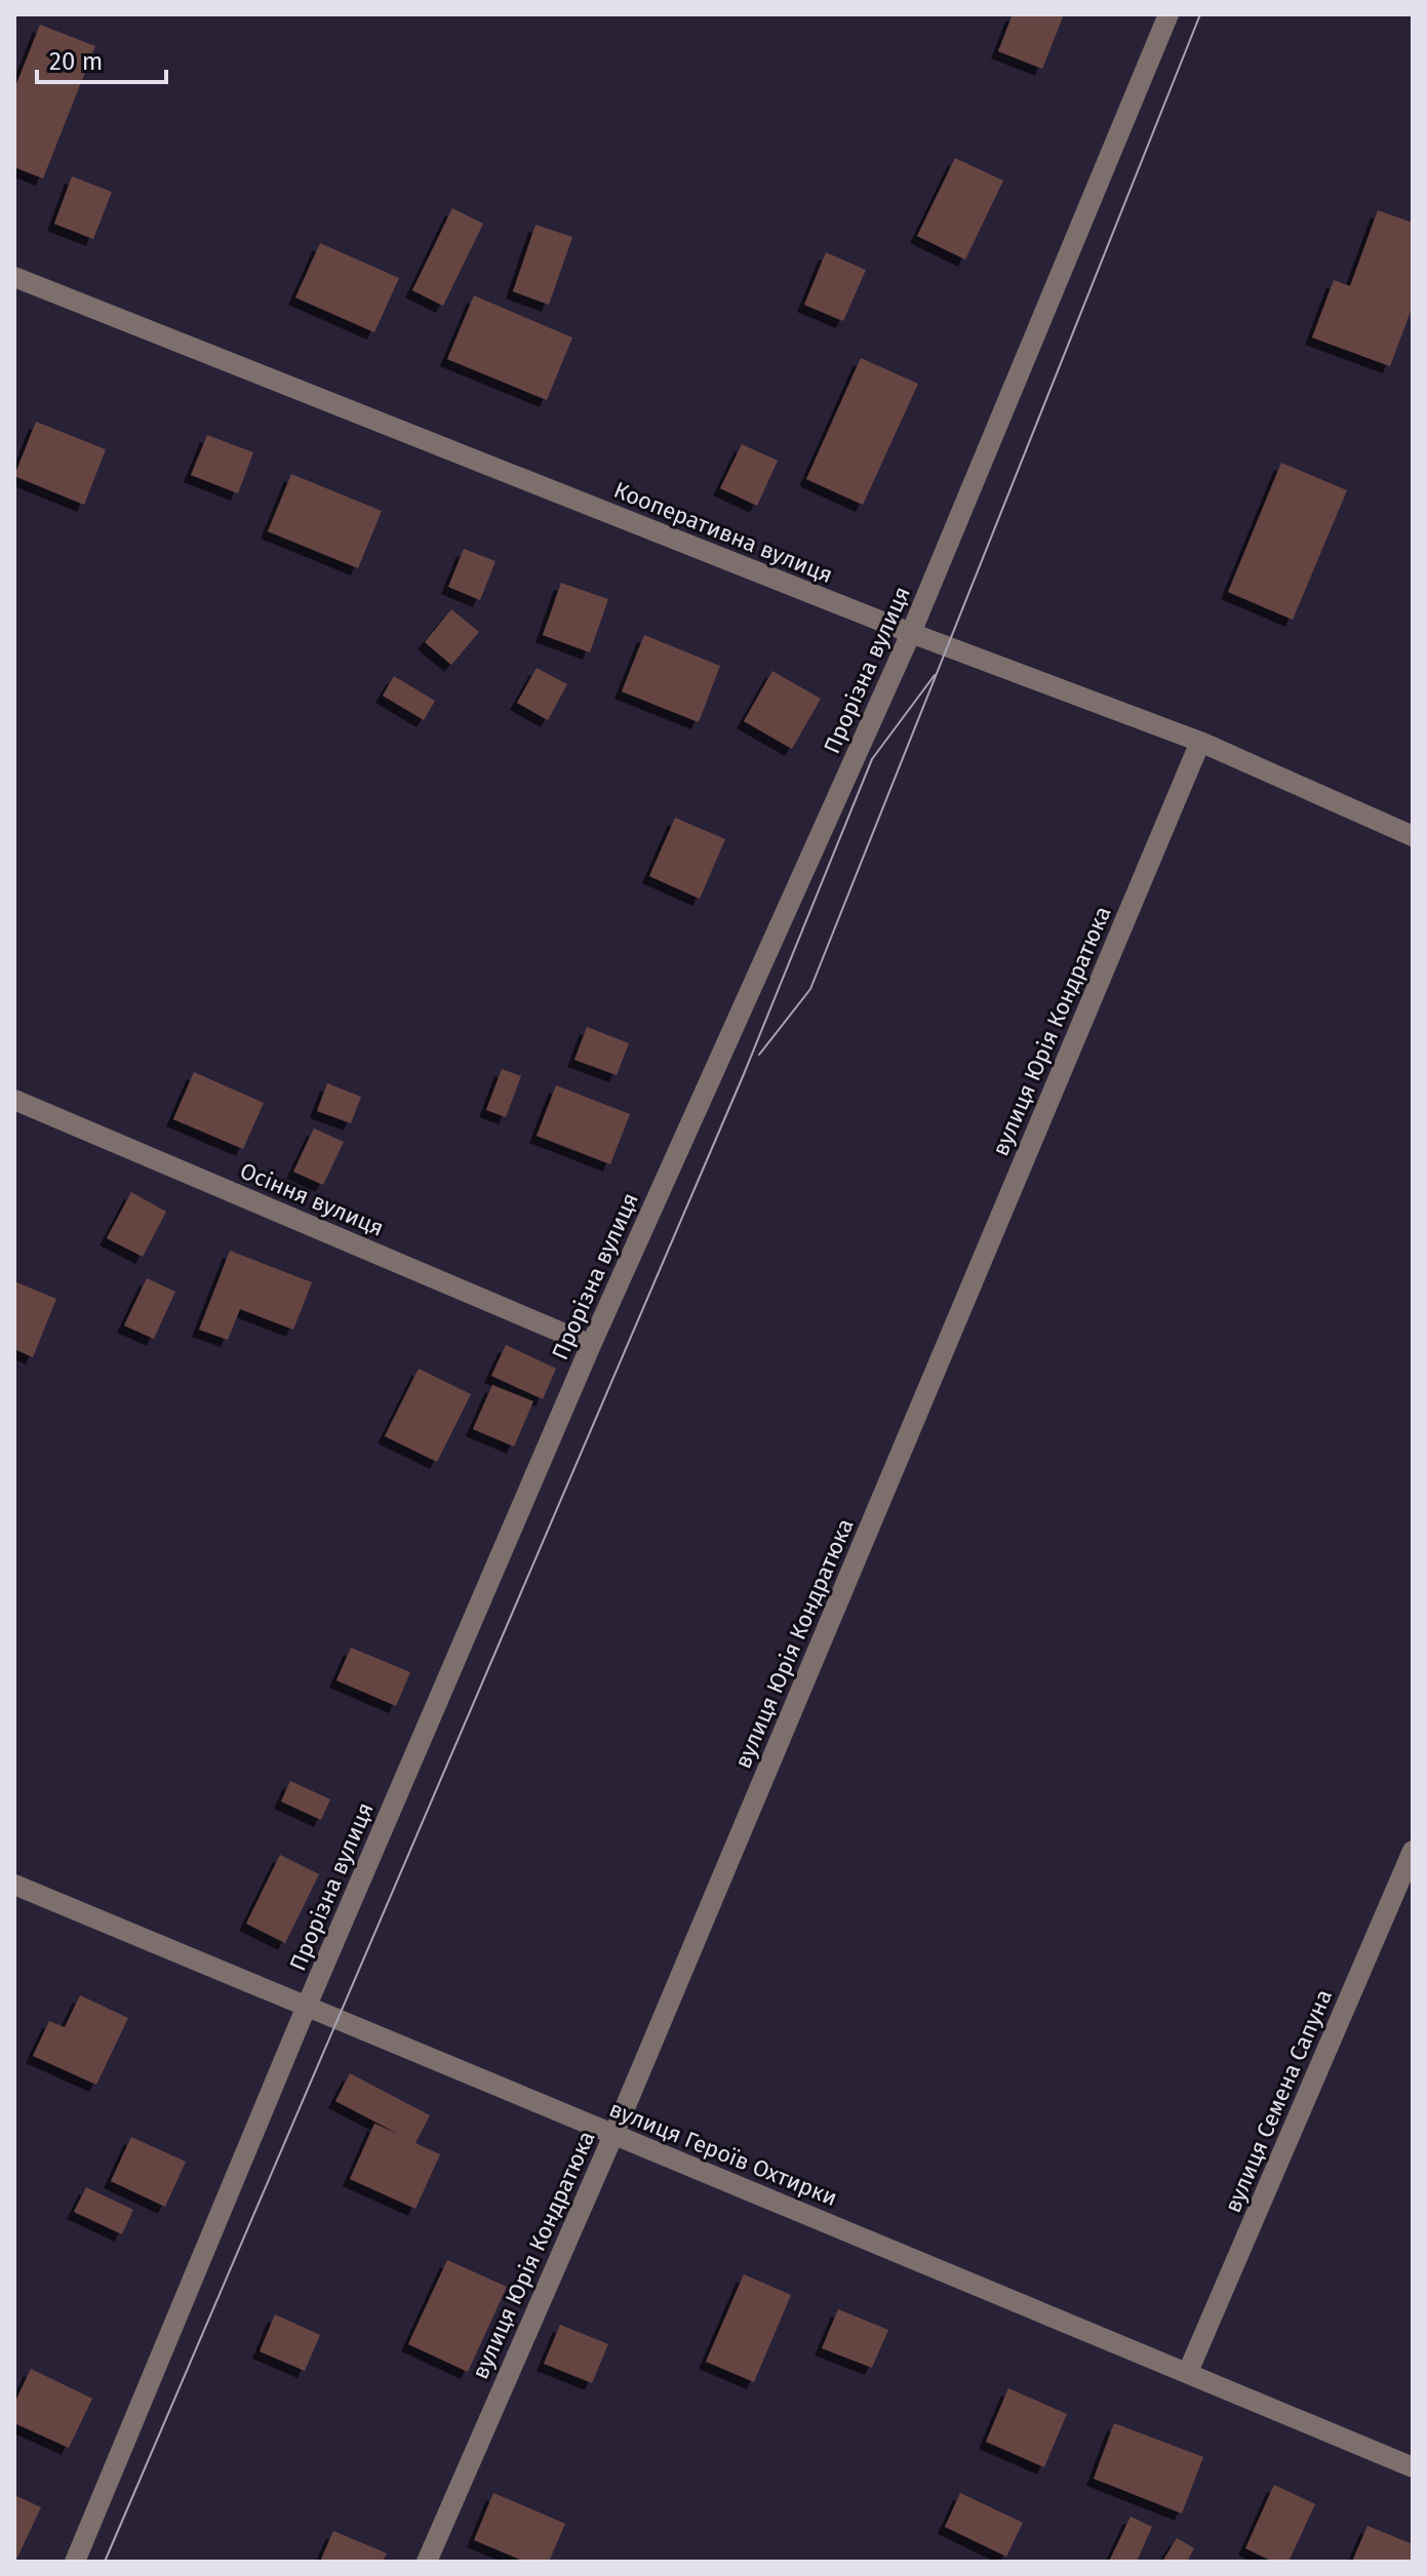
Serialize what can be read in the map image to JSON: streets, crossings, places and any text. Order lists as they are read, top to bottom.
{
  "streets": {
    "street": [
      "Кооперативна вулиця",
      "Прорізна вулиця",
      "вулиця Юрія Кондратюка",
      "Осіння вулиця",
      "вулиця Семена Сапуна",
      "вулиця Героїв Охтирки"
    ]
  },
  "crossings": [
    ["Кооперативна вулиця", "Прорізна вулиця"],
    ["Кооперативна вулиця", "вулиця Юрія Кондратюка"],
    ["Прорізна вулиця", "Осіння вулиця"],
    ["Прорізна вулиця", "вулиця Героїв Охтирки"],
    ["вулиця Юрія Кондратюка", "вулиця Героїв Охтирки"],
    ["вулиця Семена Сапуна", "вулиця Героїв Охтирки"]
  ],
  "scale_bar": "20 m"
}
